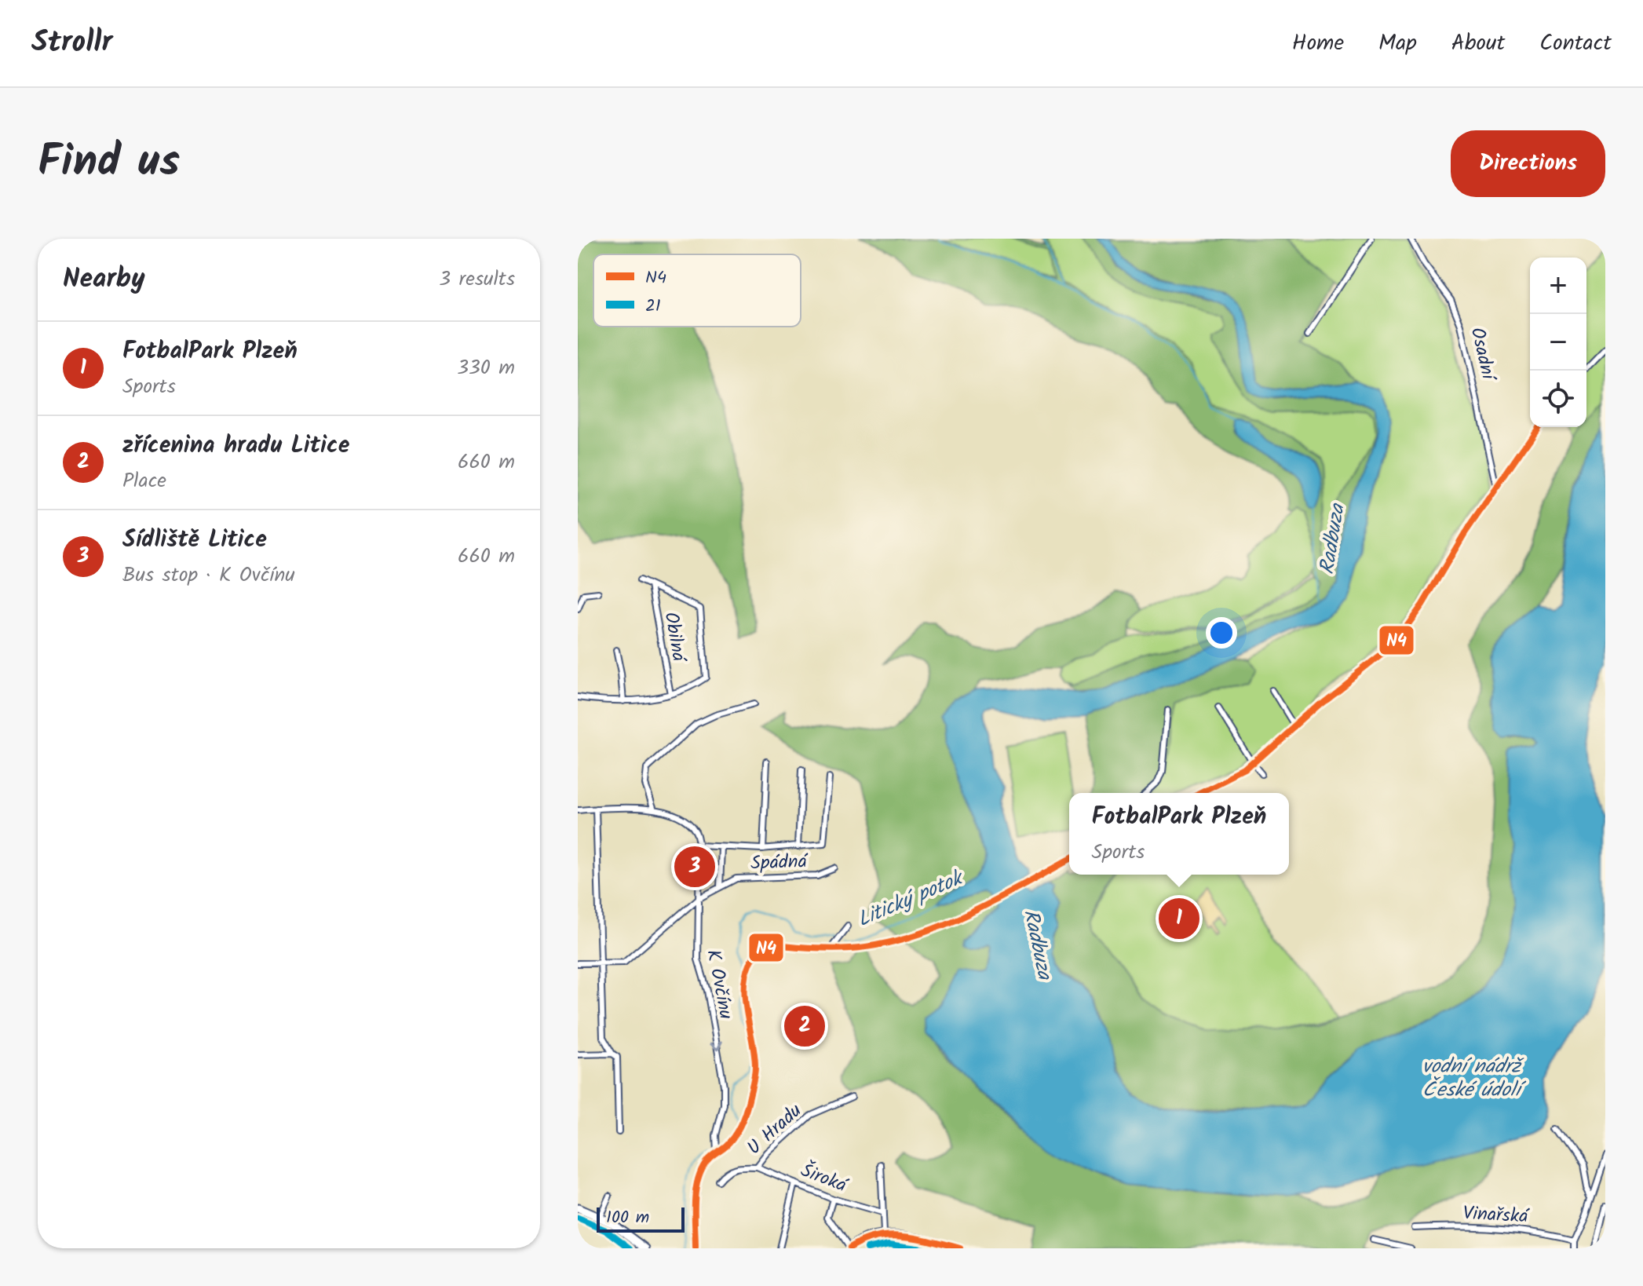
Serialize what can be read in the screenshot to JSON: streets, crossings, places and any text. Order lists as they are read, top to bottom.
{
  "streets": {
    "street": [
      "Osadní",
      "Obilná",
      "Spádná",
      "K Ovčínu",
      "U Hradu",
      "Široká",
      "Vinařská"
    ]
  },
  "crossings": [
    ["Spádná", "K Ovčínu"],
    ["U Hradu", "Široká"]
  ],
  "one_way": ["K Ovčínu"],
  "water": ["Radbuza", "Litický potok", "vodní nádrž České údolí"],
  "lines": ["transit line N4", "transit line 21"],
  "legend": ["N4", "21"],
  "scale_bar": "100 m",
  "page": {
    "header": "Strollr",
    "nav": [
      "Home",
      "Map",
      "About",
      "Contact"
    ],
    "title": "Find us",
    "buttons": "Directions",
    "heading": ["Nearby", "3 results"],
    "map_buttons": ["+", "−"],
    "list": [
      {
        "mark": "1",
        "name": "FotbalPark Plzeň",
        "note": "Sports",
        "value": "330 m"
      },
      {
        "mark": "2",
        "name": "zřícenina hradu Litice",
        "note": "Place",
        "value": "660 m"
      },
      {
        "mark": "3",
        "name": "Sídliště Litice",
        "note": "Bus stop · K Ovčínu",
        "value": "660 m"
      }
    ],
    "popup": ["FotbalPark Plzeň", "Sports"],
    "pins": ["3", "1", "2"],
    "scale": "100 m"
  }
}
